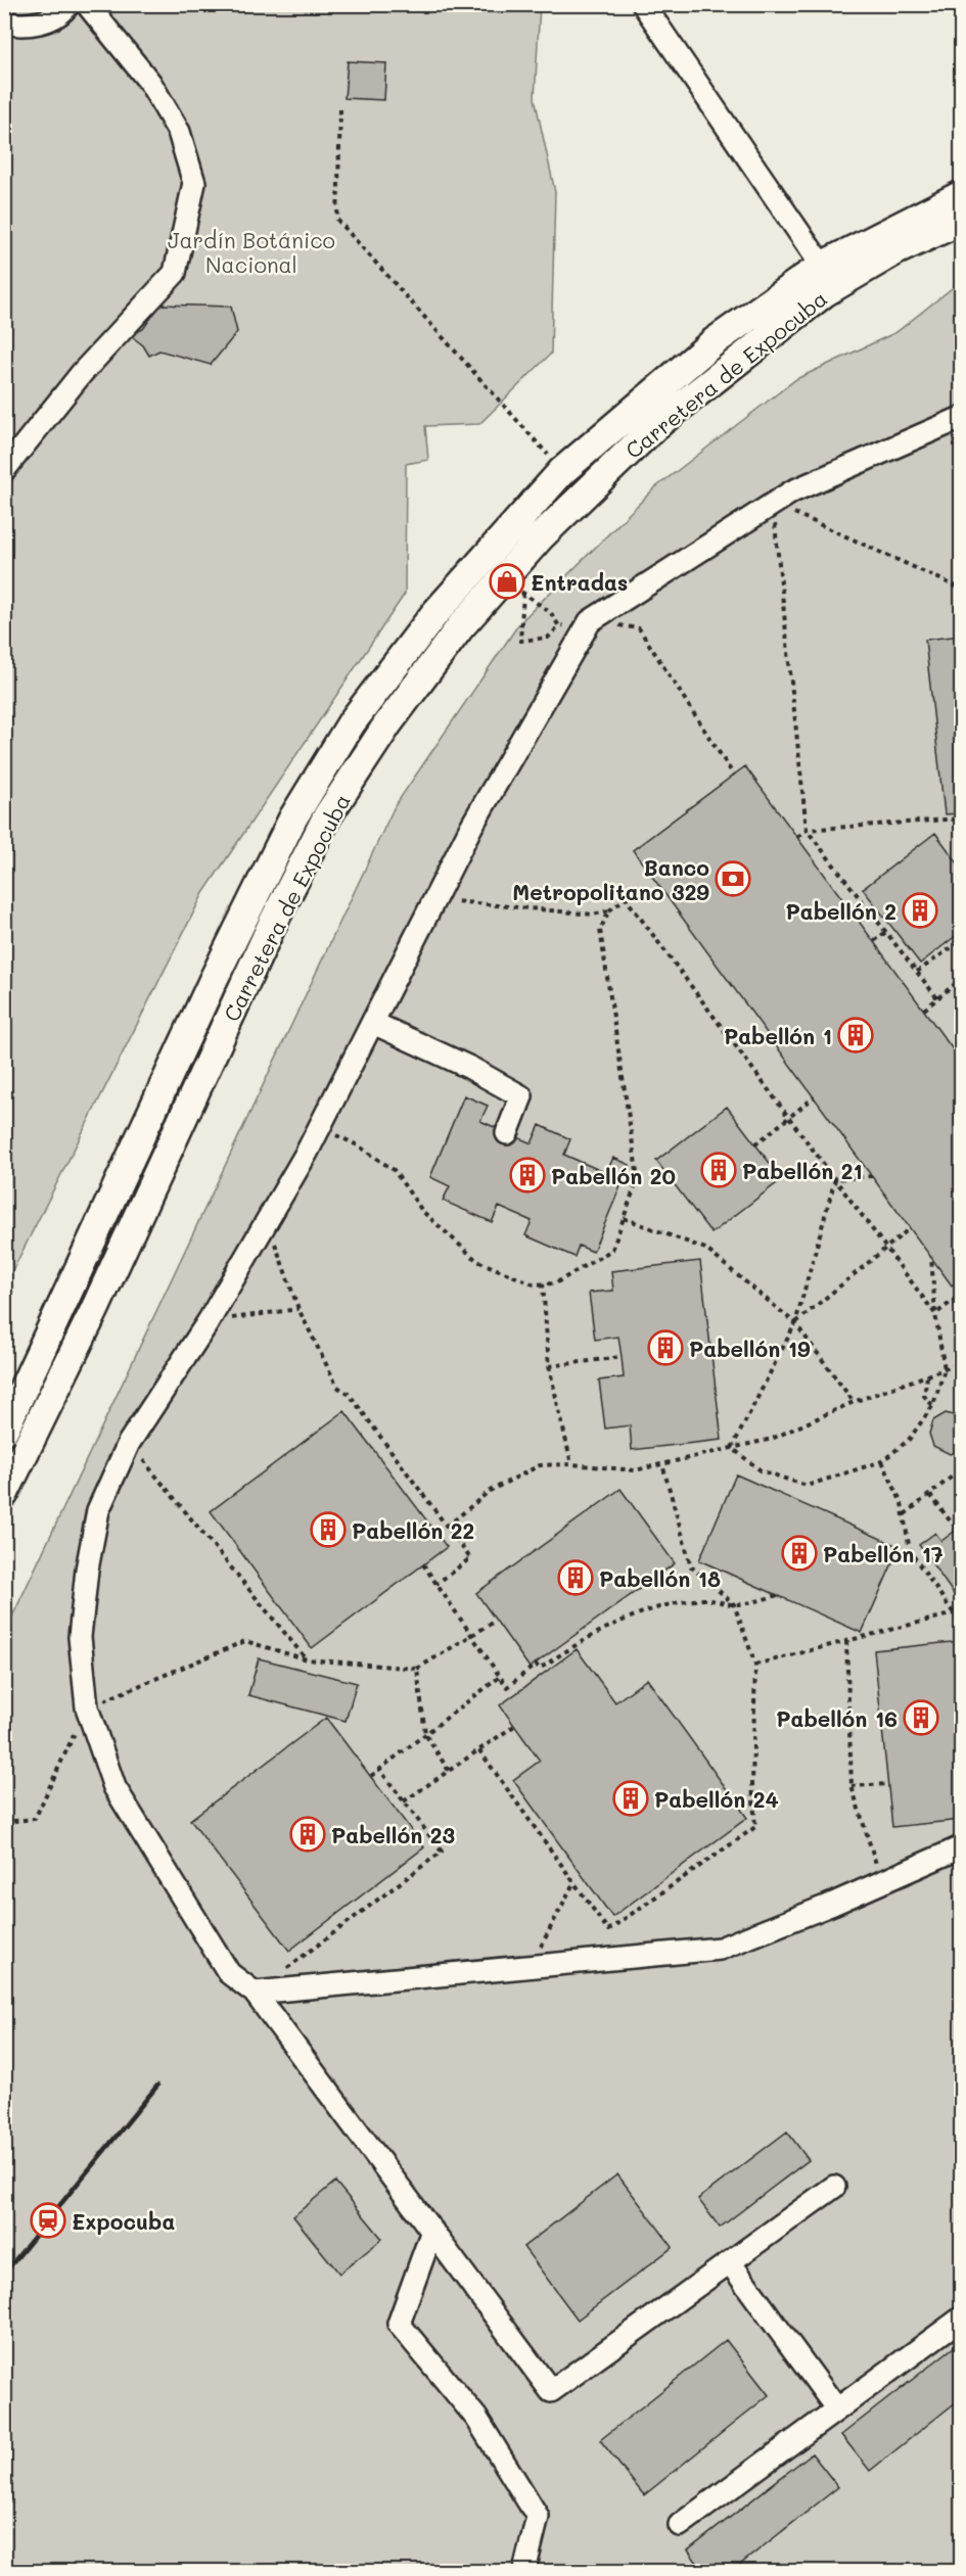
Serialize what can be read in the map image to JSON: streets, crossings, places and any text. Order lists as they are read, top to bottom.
{
  "streets": {
    "main road": ["Carretera de Expocuba"]
  },
  "parks": ["Jardín Botánico Nacional"],
  "places": {
    "shop": ["Entradas"],
    "bank": ["Banco Metropolitano 329"],
    "building": [
      "Pabellón 2",
      "Pabellón 1",
      "Pabellón 21",
      "Pabellón 20",
      "Pabellón 19",
      "Pabellón 22",
      "Pabellón 17",
      "Pabellón 18",
      "Pabellón 16",
      "Pabellón 24",
      "Pabellón 23"
    ],
    "station": ["Expocuba"]
  }
}
